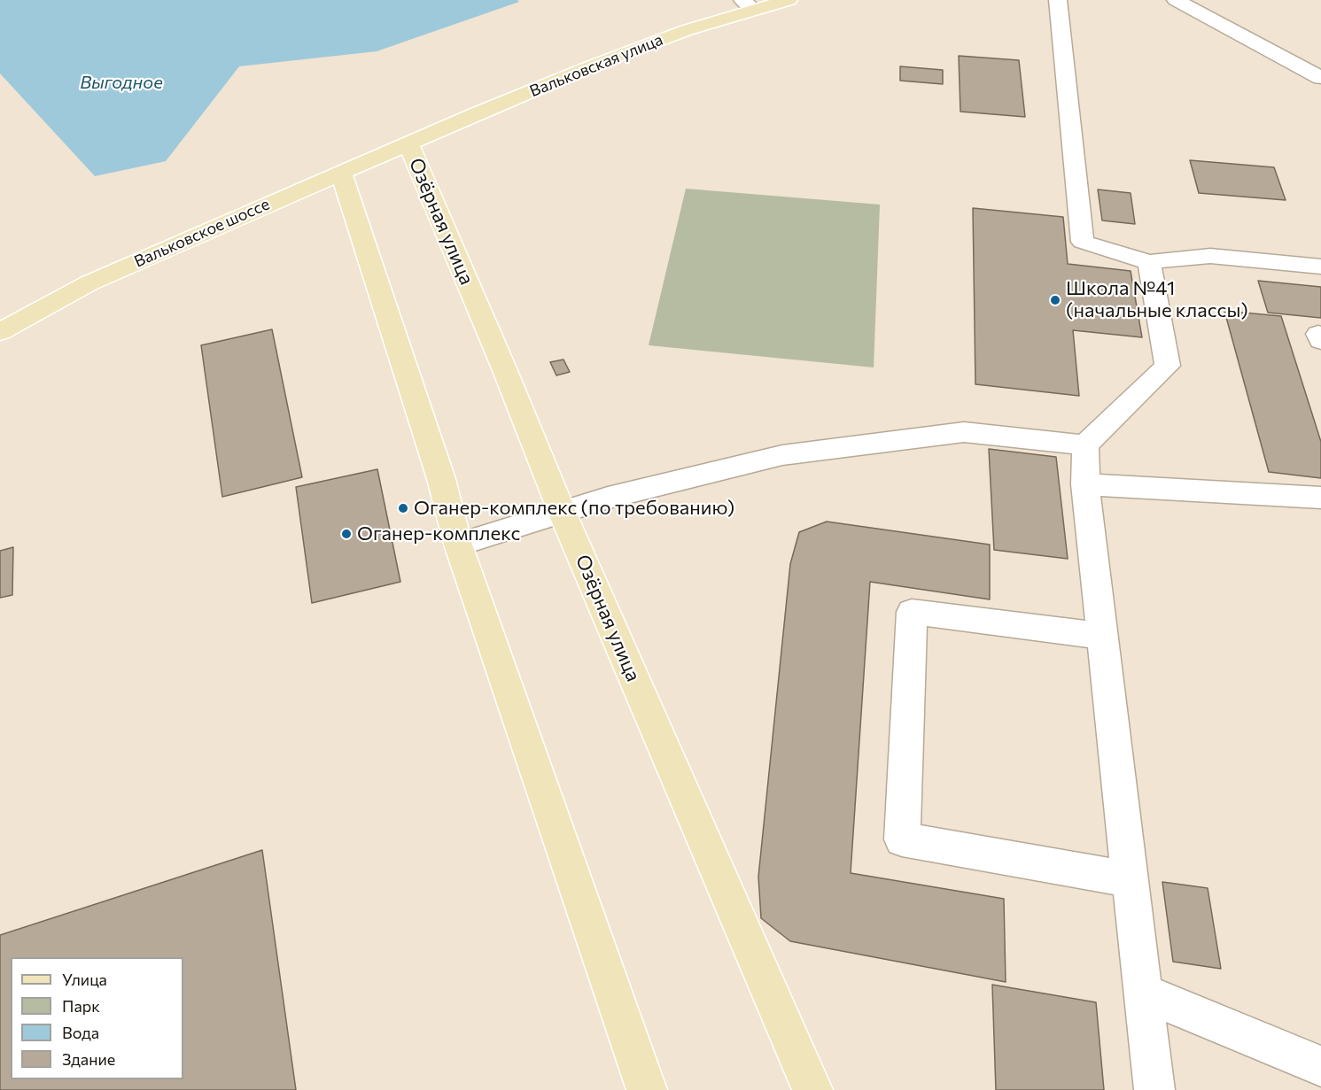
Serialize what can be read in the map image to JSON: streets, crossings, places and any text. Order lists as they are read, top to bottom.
{
  "streets": {
    "main road": ["Вальковская улица", "Озёрная улица", "Вальковское шоссе"]
  },
  "crossings": [
    ["Вальковская улица", "Озёрная улица"],
    ["Вальковская улица", "Вальковское шоссе"],
    ["Озёрная улица", "Вальковское шоссе"]
  ],
  "water": ["Выгодное"],
  "places": ["Школа №41 (начальные классы)", "Оганер-комплекс (по требованию)", "Оганер-комплекс"],
  "legend": [
    "Улица",
    "Парк",
    "Вода",
    "Здание"
  ]
}
